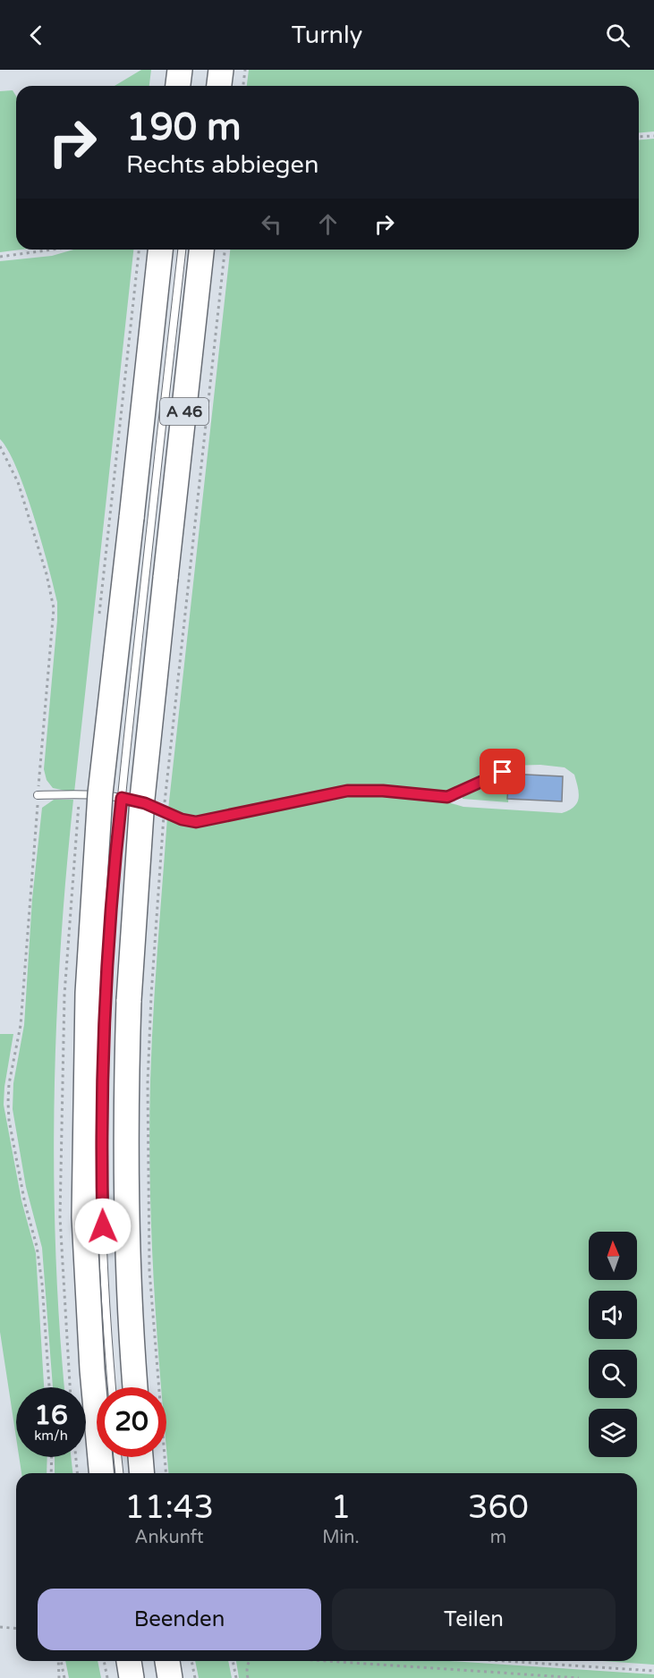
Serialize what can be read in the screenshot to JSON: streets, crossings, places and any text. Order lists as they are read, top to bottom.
{
  "streets": {
    "highway": ["A 46"]
  },
  "north": "top",
  "page": {
    "header": "Turnly",
    "turn": ["190 m", "Rechts abbiegen"],
    "speed": "16 km/h",
    "limit": "20",
    "eta": [
      "11:43",
      "Ankunft",
      "1",
      "Min.",
      "360",
      "m"
    ],
    "buttons": ["Beenden", "Teilen"]
  }
}
